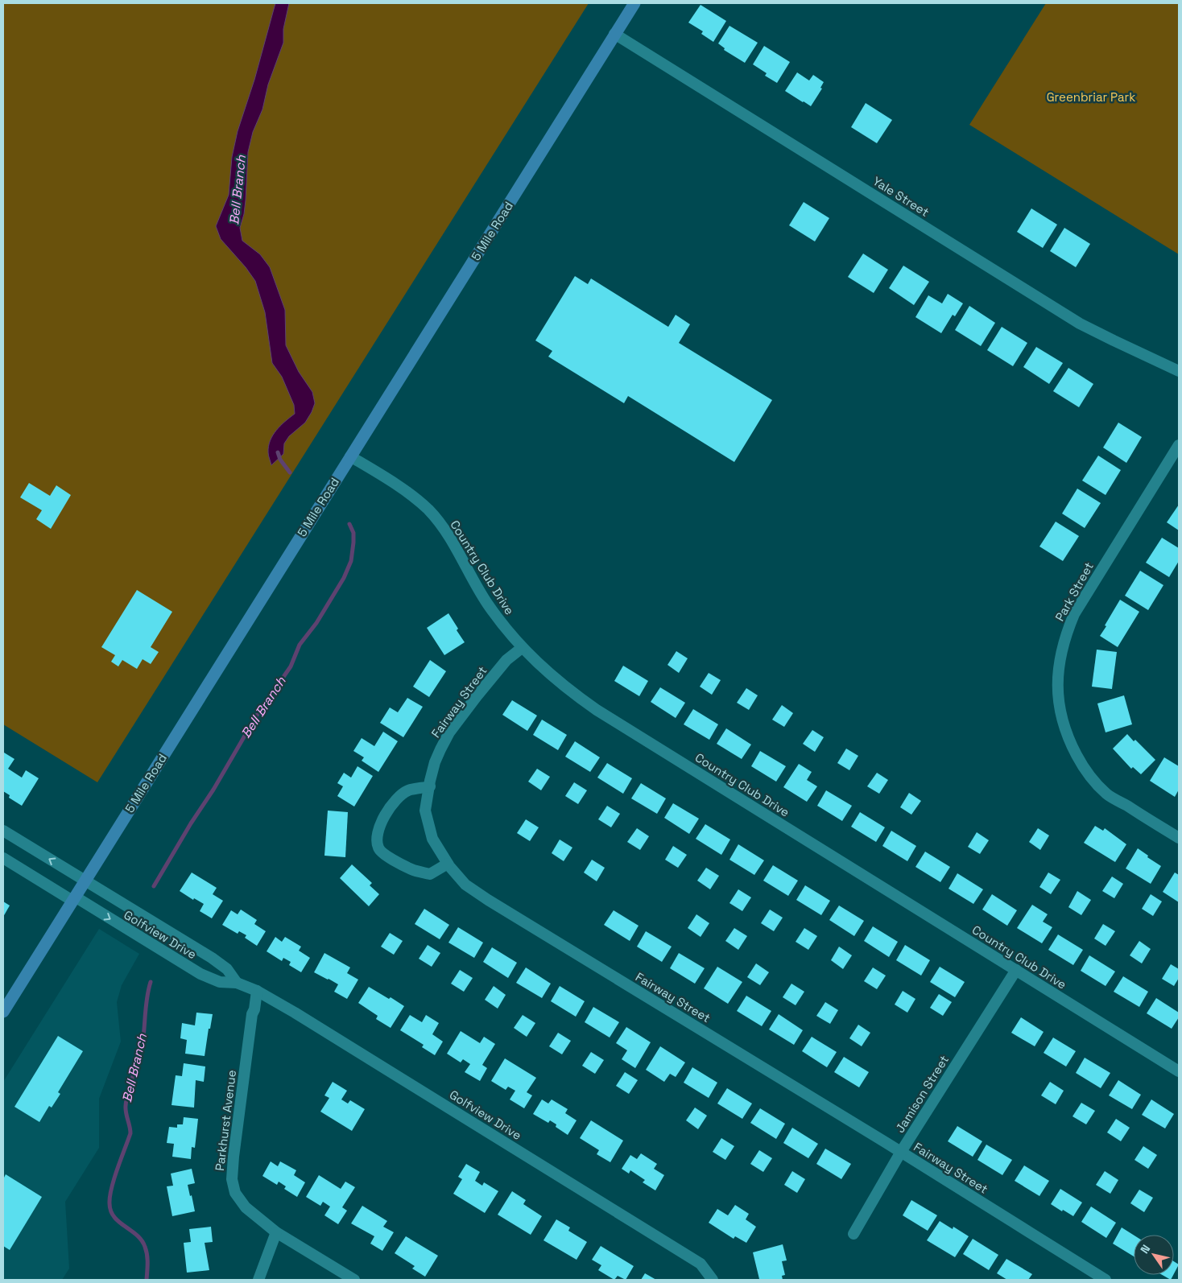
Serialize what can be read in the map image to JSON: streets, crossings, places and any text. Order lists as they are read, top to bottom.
{
  "streets": {
    "main road": ["5 Mile Road"],
    "street": [
      "Yale Street",
      "Country Club Drive",
      "Park Street",
      "Fairway Street",
      "Golfview Drive",
      "Jamison Street",
      "Parkhurst Avenue"
    ]
  },
  "crossings": [
    ["Yale Street", "5 Mile Road"],
    ["5 Mile Road", "Country Club Drive"],
    ["5 Mile Road", "Golfview Drive"],
    ["Country Club Drive", "Fairway Street"],
    ["Country Club Drive", "Jamison Street"],
    ["Fairway Street", "Jamison Street"],
    ["Golfview Drive", "Parkhurst Avenue"]
  ],
  "water": ["Bell Branch"],
  "parks": ["Greenbriar Park"],
  "north": "top left"
}
